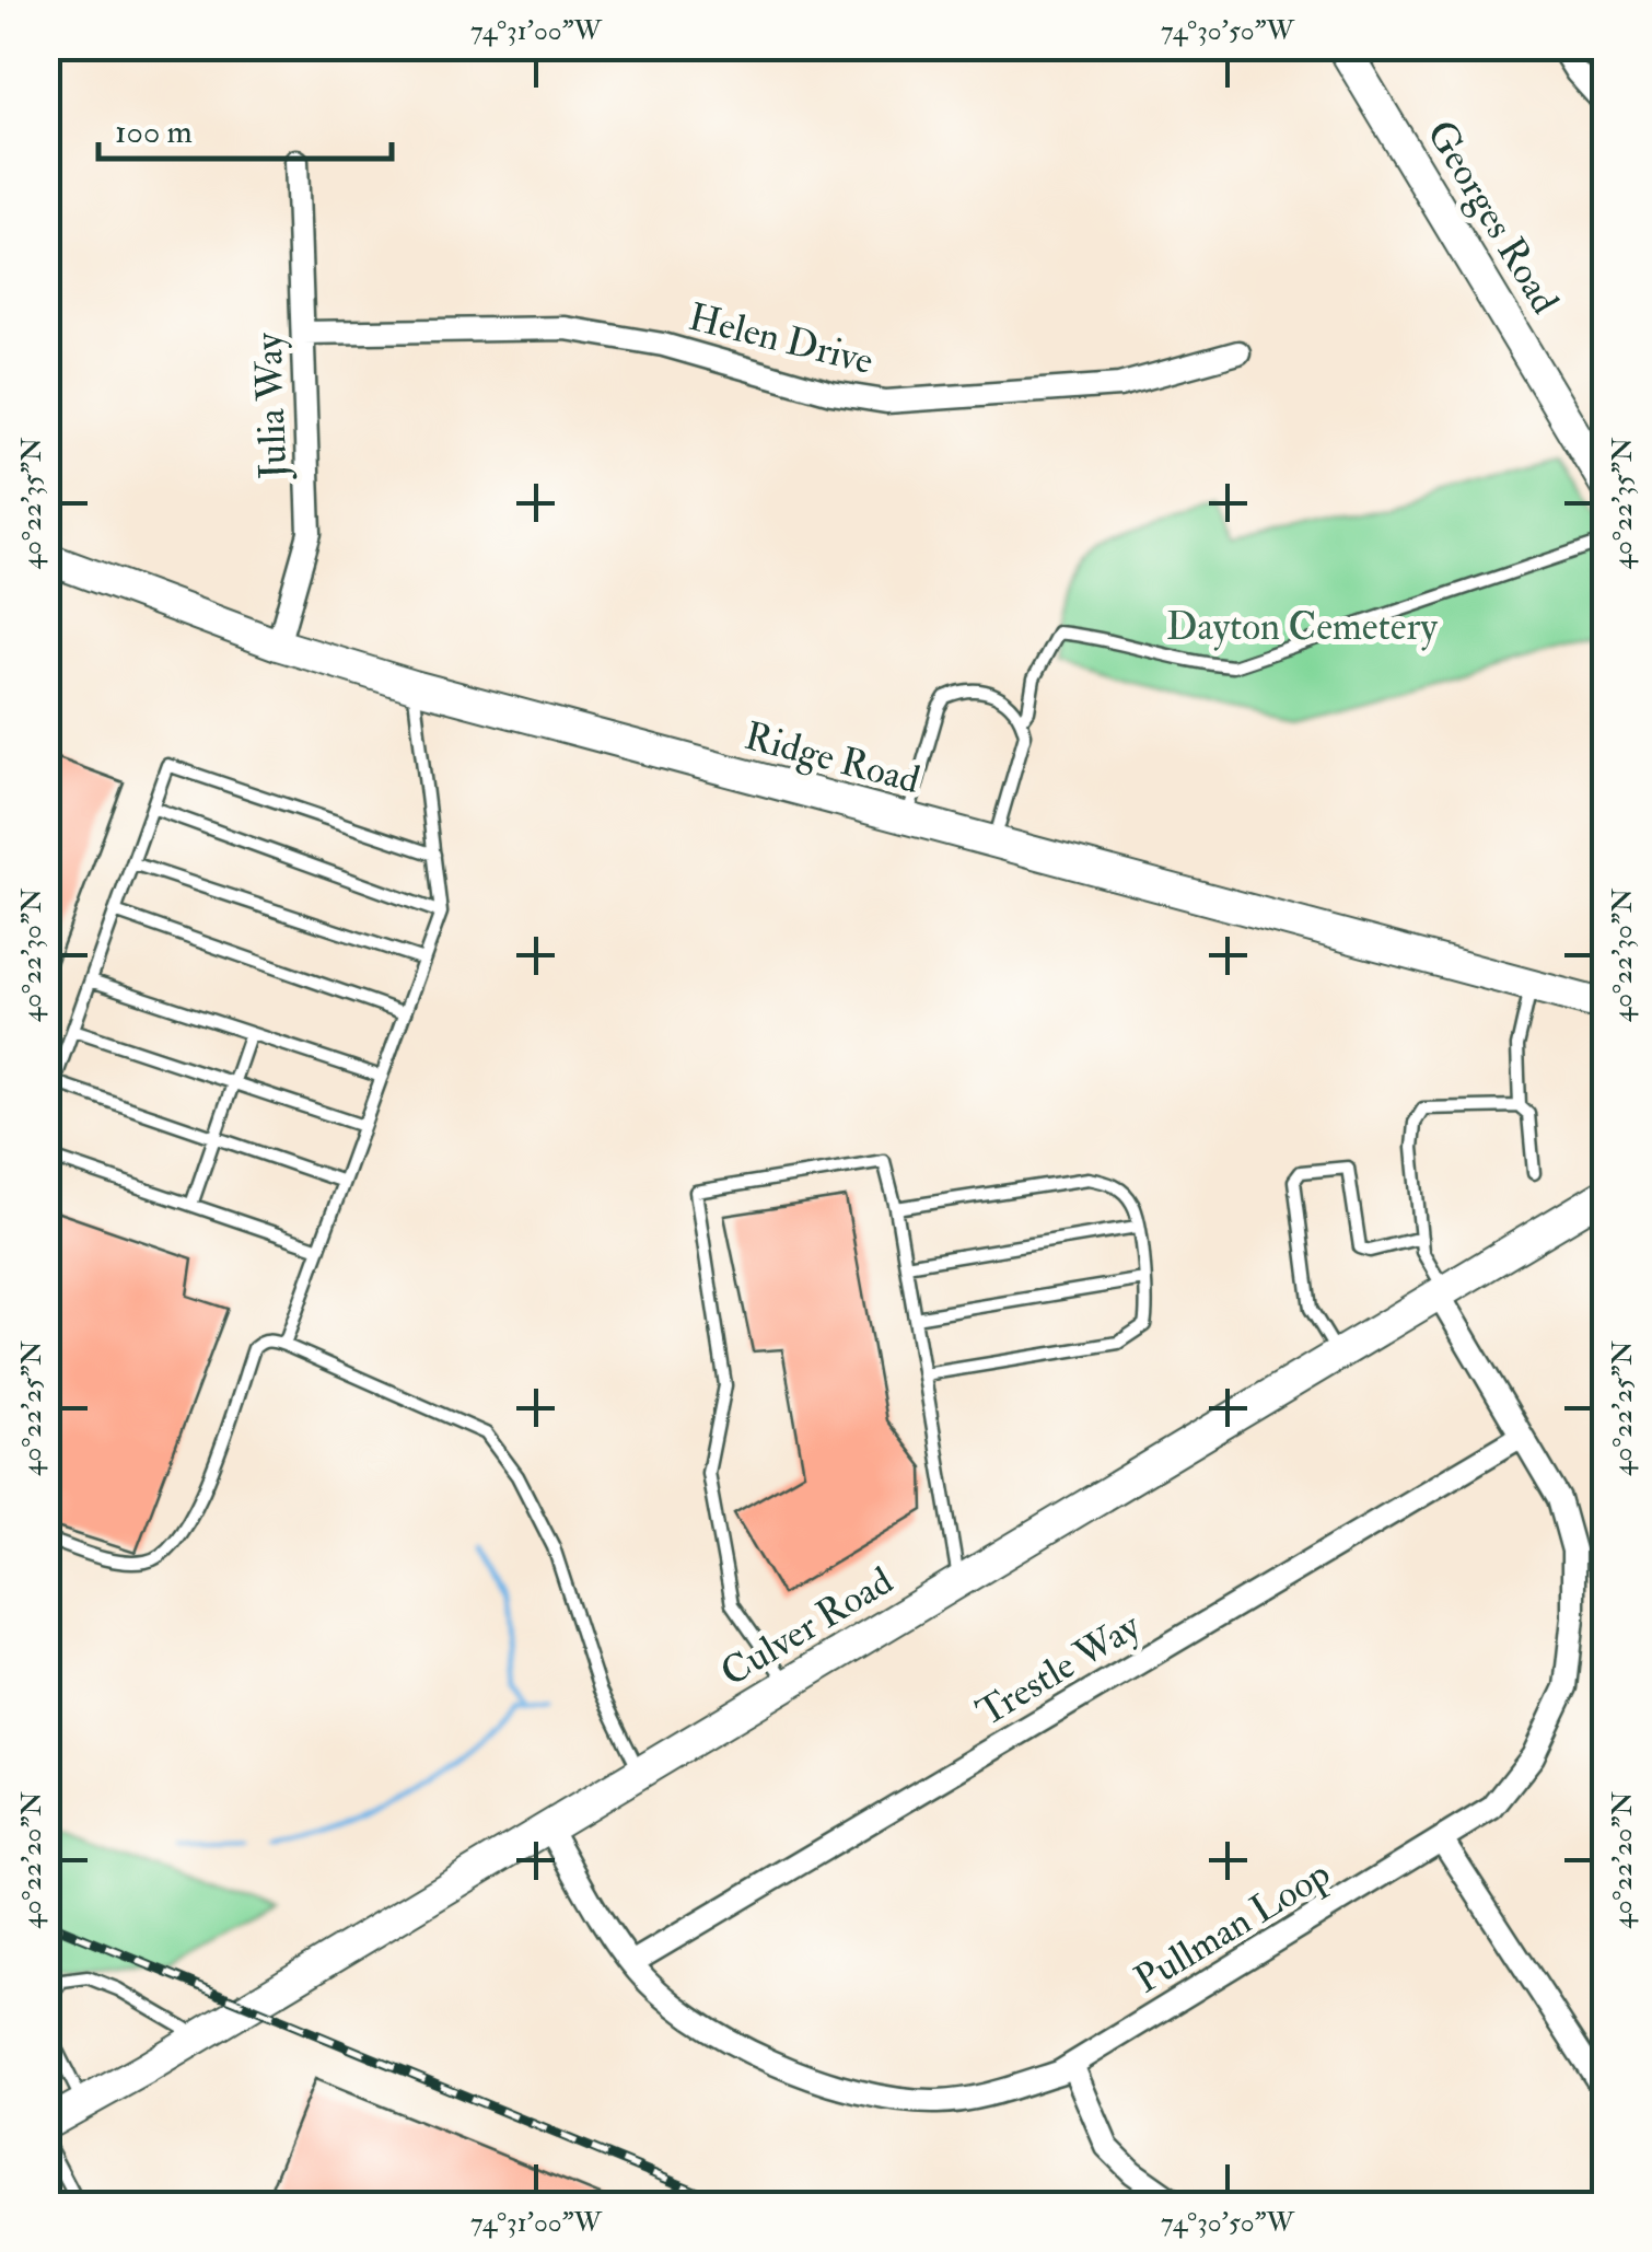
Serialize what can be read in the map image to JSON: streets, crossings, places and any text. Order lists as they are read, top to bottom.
{
  "streets": {
    "street": [
      "Georges Road",
      "Helen Drive",
      "Julia Way",
      "Ridge Road",
      "Culver Road",
      "Trestle Way",
      "Pullman Loop"
    ]
  },
  "crossings": [
    ["Helen Drive", "Julia Way"],
    ["Julia Way", "Ridge Road"],
    ["Culver Road", "Pullman Loop"],
    ["Trestle Way", "Pullman Loop"]
  ],
  "parks": ["Dayton Cemetery"],
  "scale_bar": "100 m",
  "coordinates": [
    "74°31'00\"W",
    "74°30'50\"W",
    "40°22'35\"N",
    "40°22'30\"N",
    "40°22'25\"N",
    "40°22'20\"N"
  ]
}
